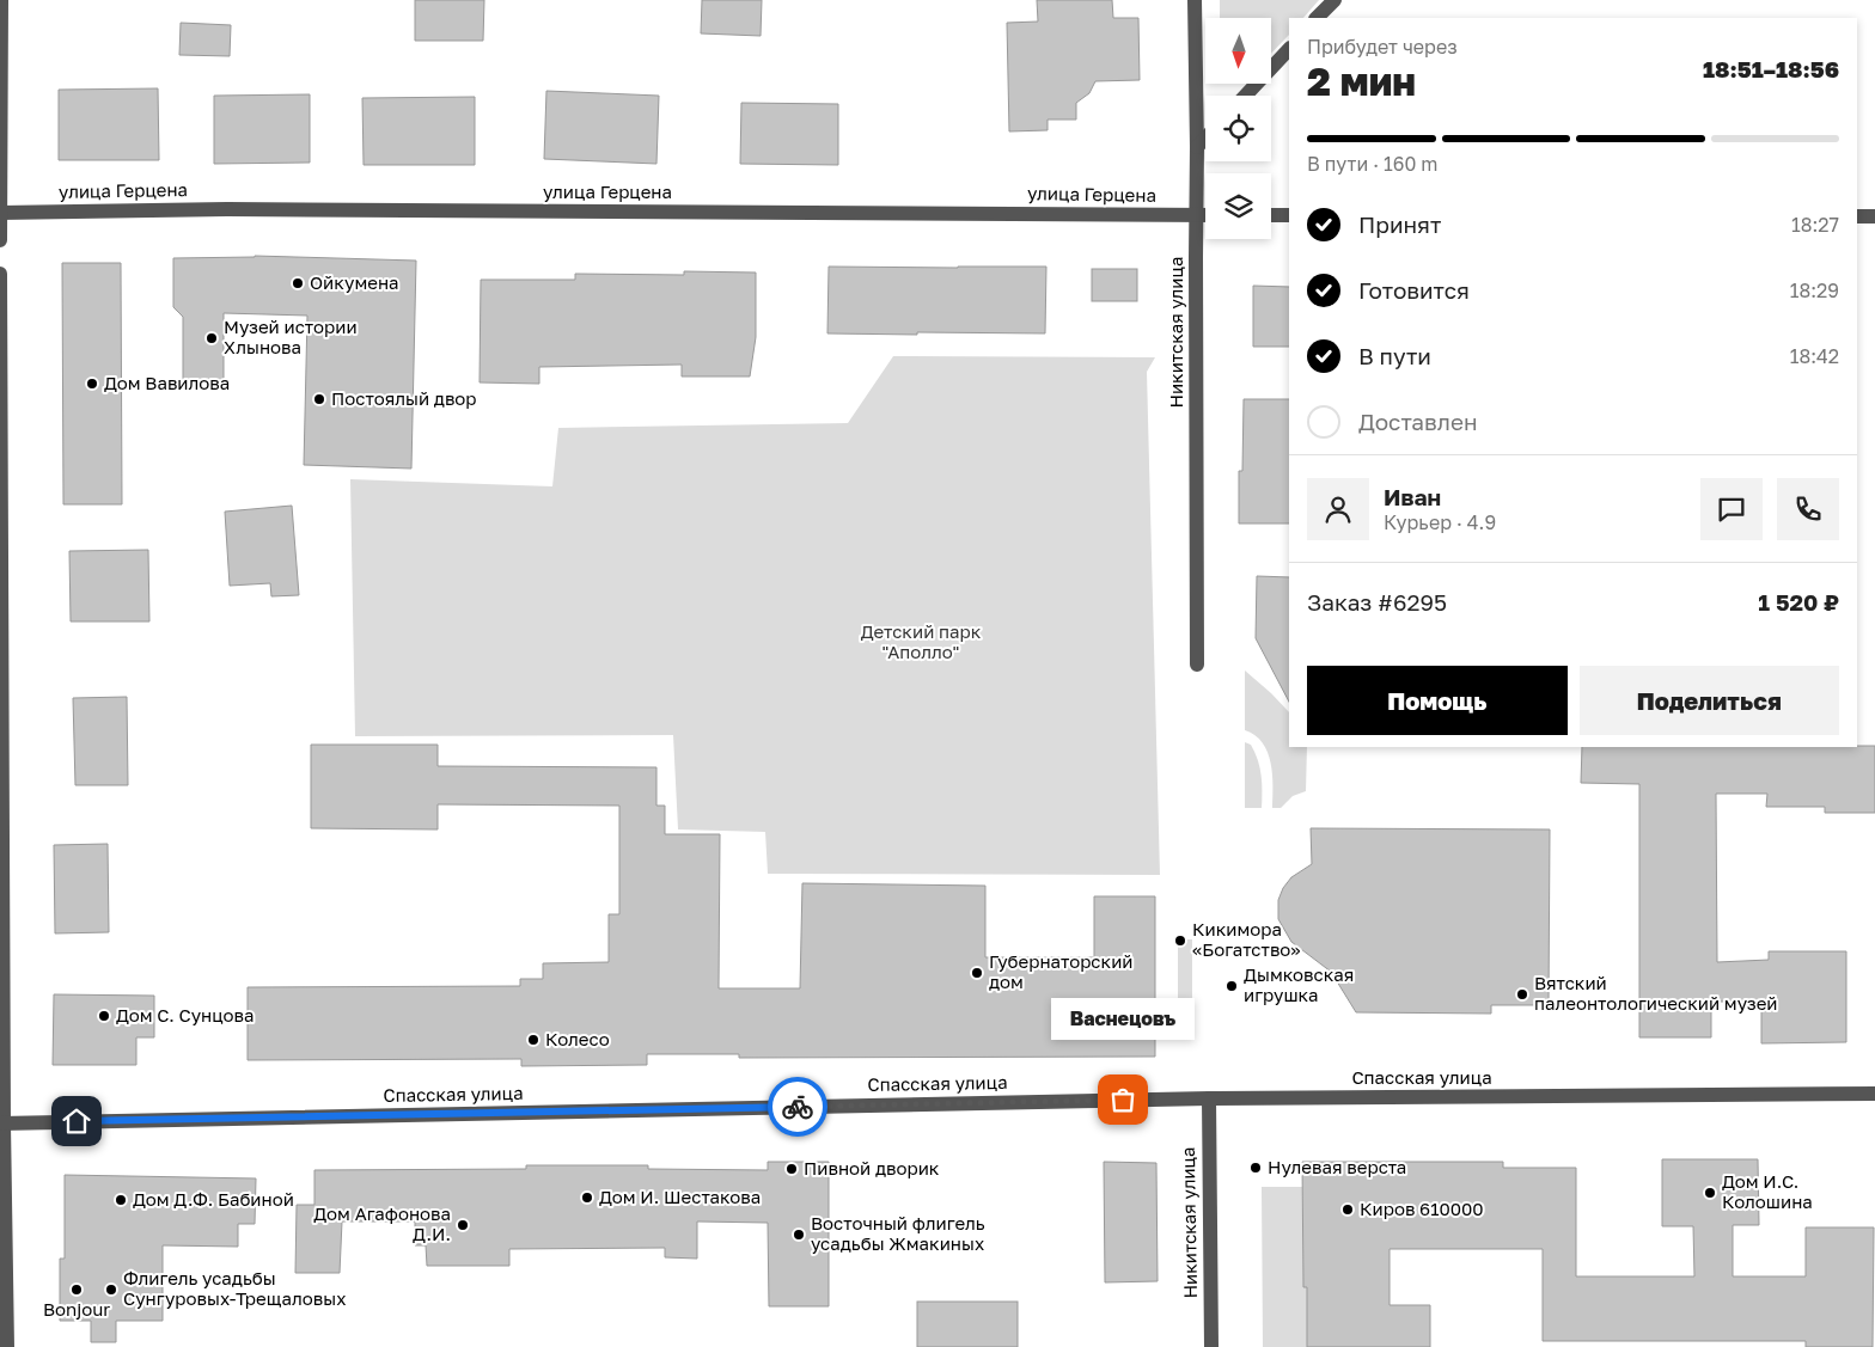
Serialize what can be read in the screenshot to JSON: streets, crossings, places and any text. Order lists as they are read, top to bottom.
{
  "streets": {
    "street": ["улица Герцена", "Никитская улица", "Спасская улица"]
  },
  "crossings": [
    ["улица Герцена", "Никитская улица"],
    ["Никитская улица", "Спасская улица"]
  ],
  "parks": ["Детский парк \"Аполло\""],
  "places": [
    "Ойкумена",
    "Музей истории Хлынова",
    "Дом Вавилова",
    "Постоялый двор",
    "Кикимора «Богатство»",
    "Губернаторский дом",
    "Дымковская игрушка",
    "Вятский палеонтологический музей",
    "Дом С. Сунцова",
    "Колесо",
    "Васнецовъ",
    "Нулевая верста",
    "Пивной дворик",
    "Дом И.С. Колошина",
    "Дом И. Шестакова",
    "Дом Д.Ф. Бабиной",
    "Киров 610000",
    "Дом Агафонова Д.И.",
    "Восточный флигель усадьбы Жмакиных",
    "Bonjour",
    "Флигель усадьбы Сунгуровых-Трещаловых"
  ],
  "north": "bottom",
  "page": {
    "heading": ["2 мин", "Прибудет через", "18:51–18:56"],
    "panel": [
      "Иван",
      "Курьер · 4.9",
      "Заказ #6295",
      "1 520 ₽"
    ],
    "bar": "В пути · 160 m",
    "list": [
      ["Принят", "18:27"],
      ["Готовится", "18:29"],
      ["В пути", "18:42"],
      "Доставлен"
    ],
    "buttons": ["Помощь", "Поделиться"],
    "bubble": "Васнецовъ"
  }
}
